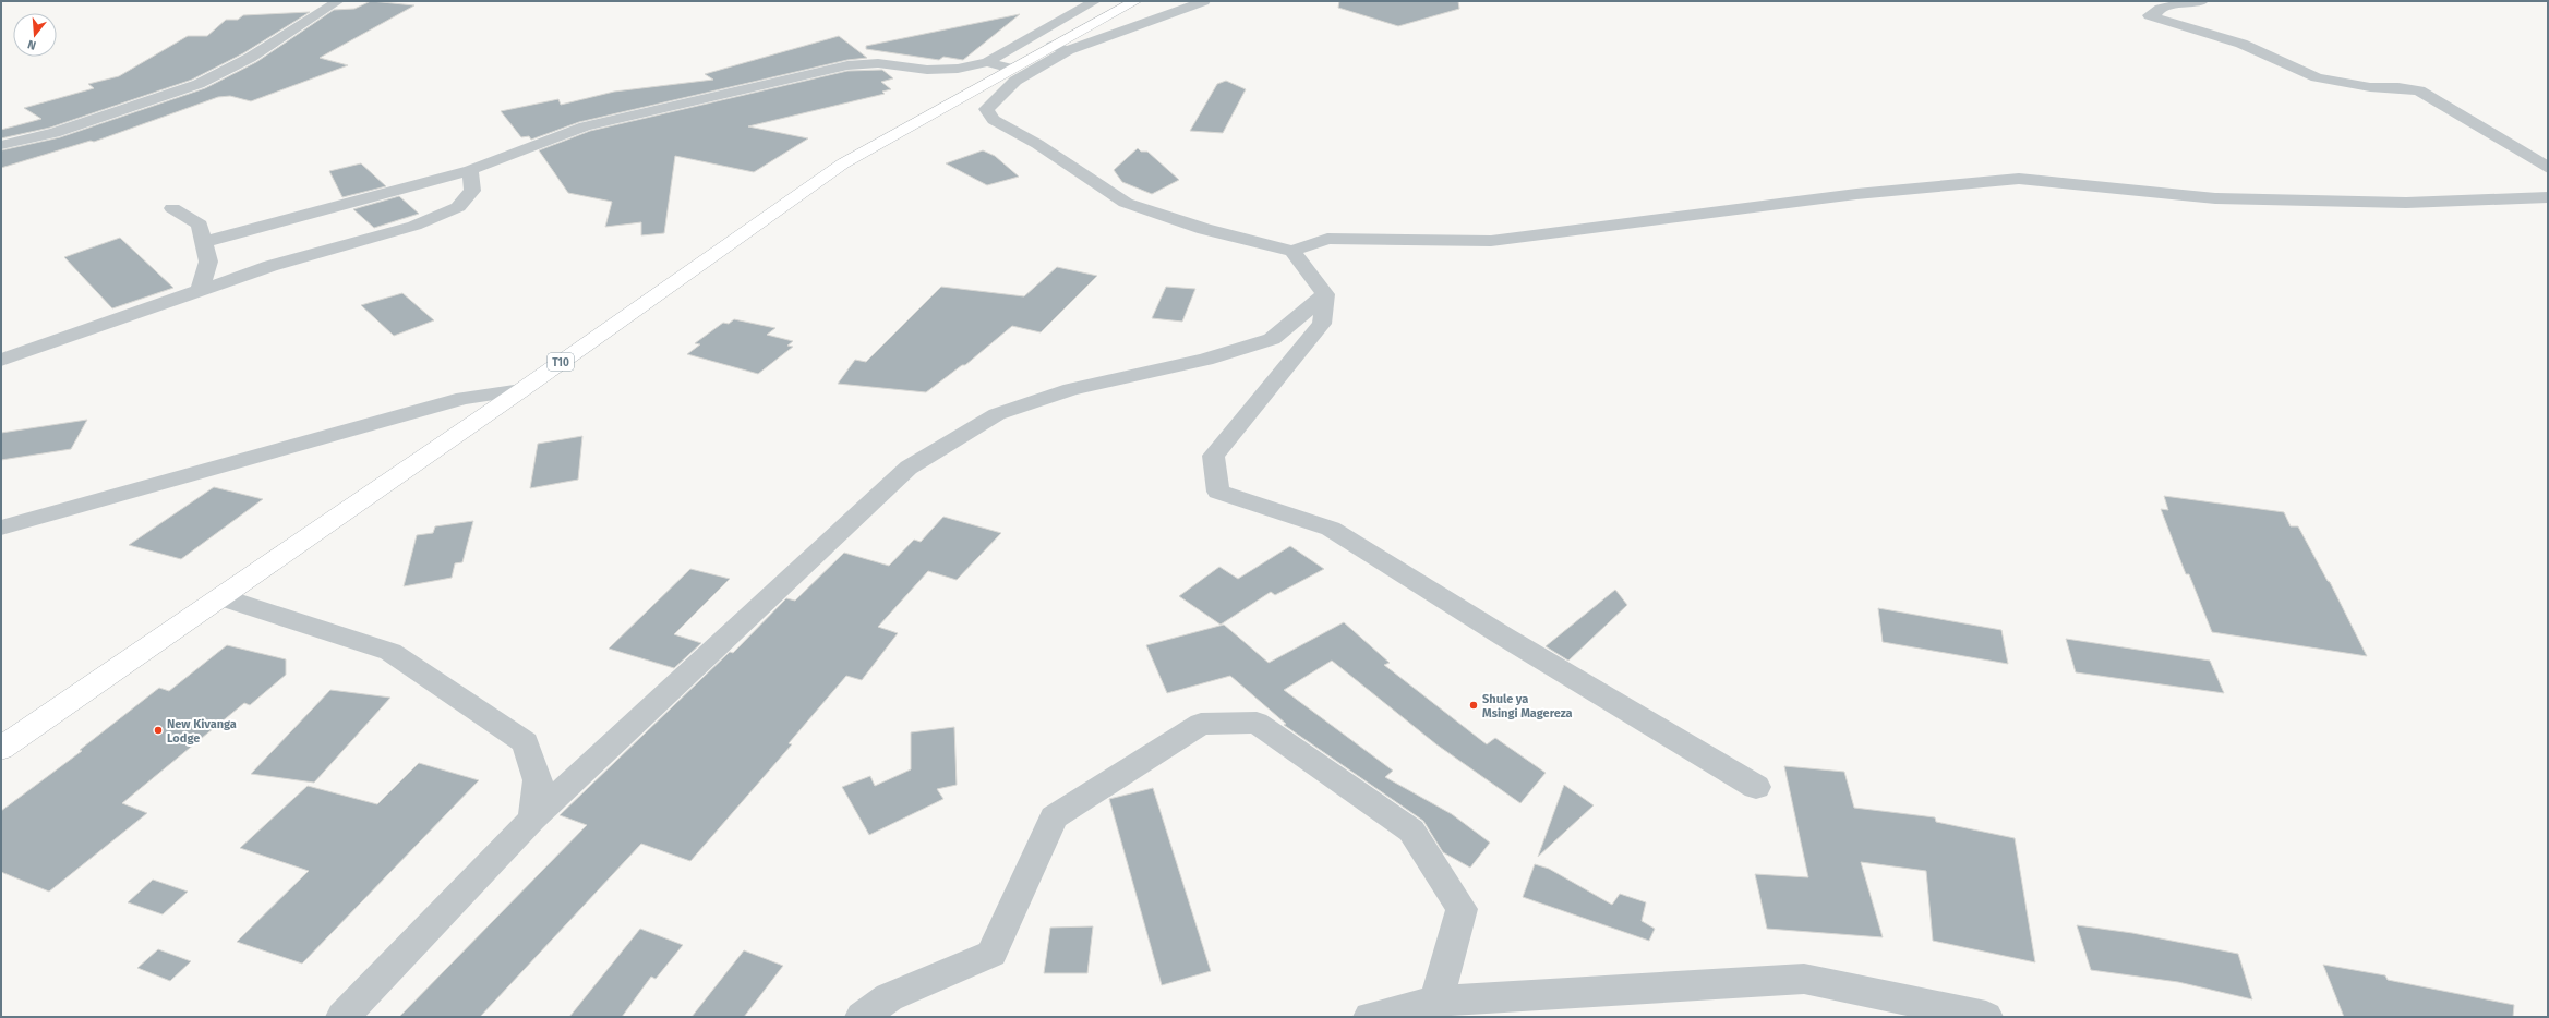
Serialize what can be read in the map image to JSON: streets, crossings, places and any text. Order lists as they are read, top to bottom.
{
  "streets": {
    "highway": ["T10"]
  },
  "places": ["Shule ya Msingi Magereza", "New Kivanga Lodge"],
  "north": "bottom"
}
